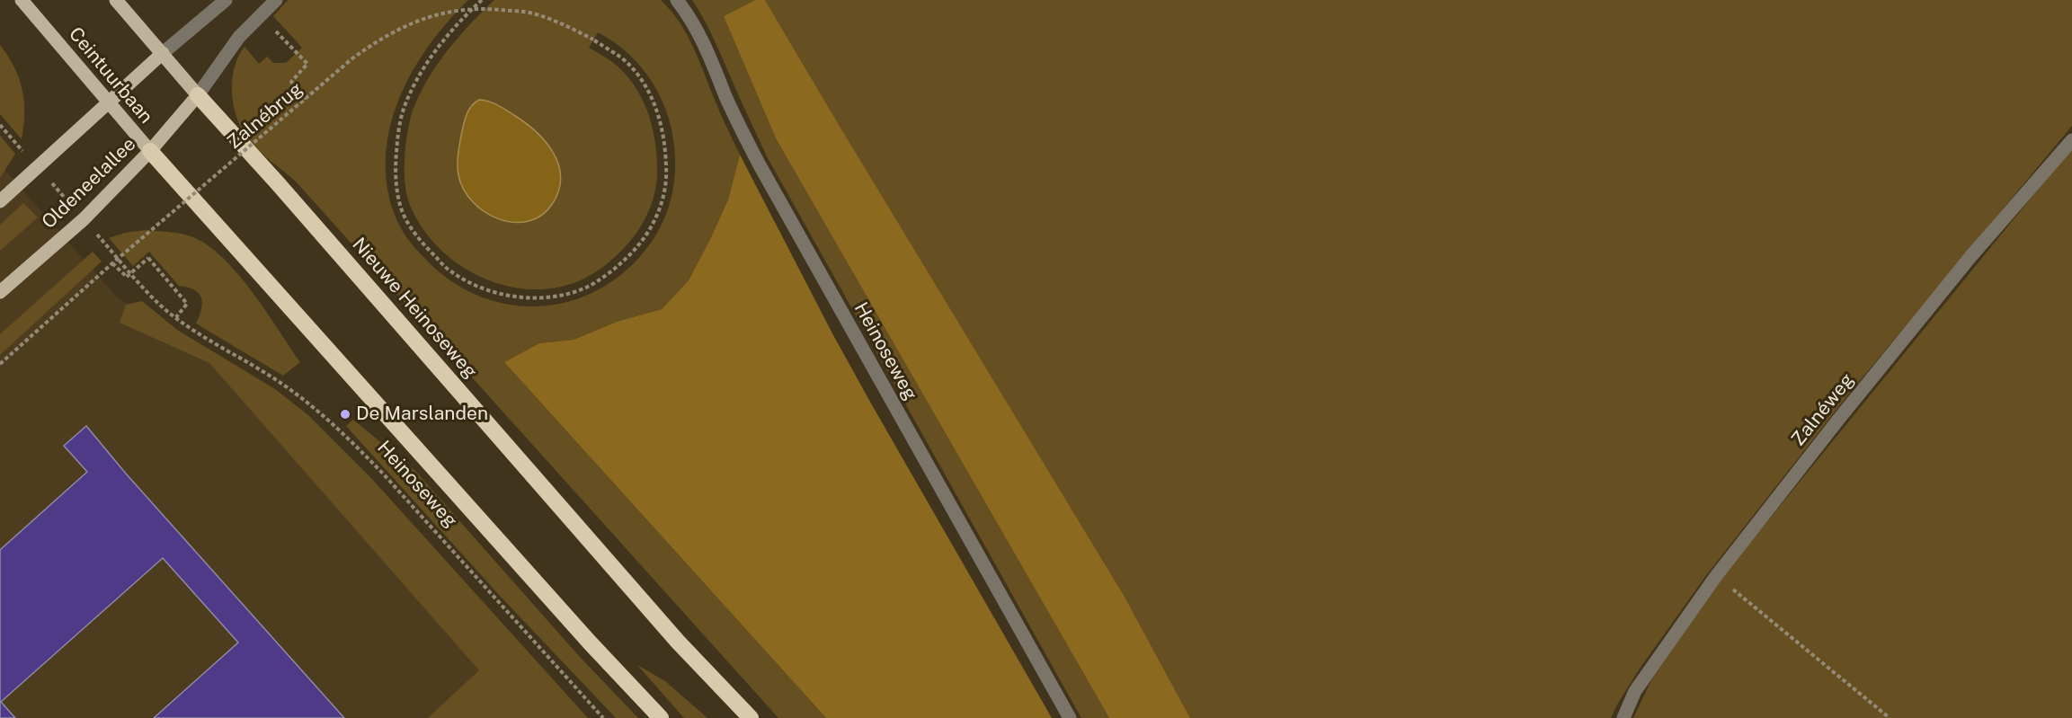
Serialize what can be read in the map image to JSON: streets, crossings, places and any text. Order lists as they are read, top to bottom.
{
  "streets": {
    "highway": ["Nieuwe Heinoseweg"],
    "main road": ["Ceintuurbaan", "Oldeneelallee"],
    "street": ["Heinoseweg", "Zalnéweg"],
    "path": ["Zalnébrug"]
  },
  "crossings": [
    ["Ceintuurbaan", "Oldeneelallee"],
    ["Oldeneelallee", "Nieuwe Heinoseweg"],
    ["Oldeneelallee", "Heinoseweg"]
  ],
  "places": ["De Marslanden"]
}
